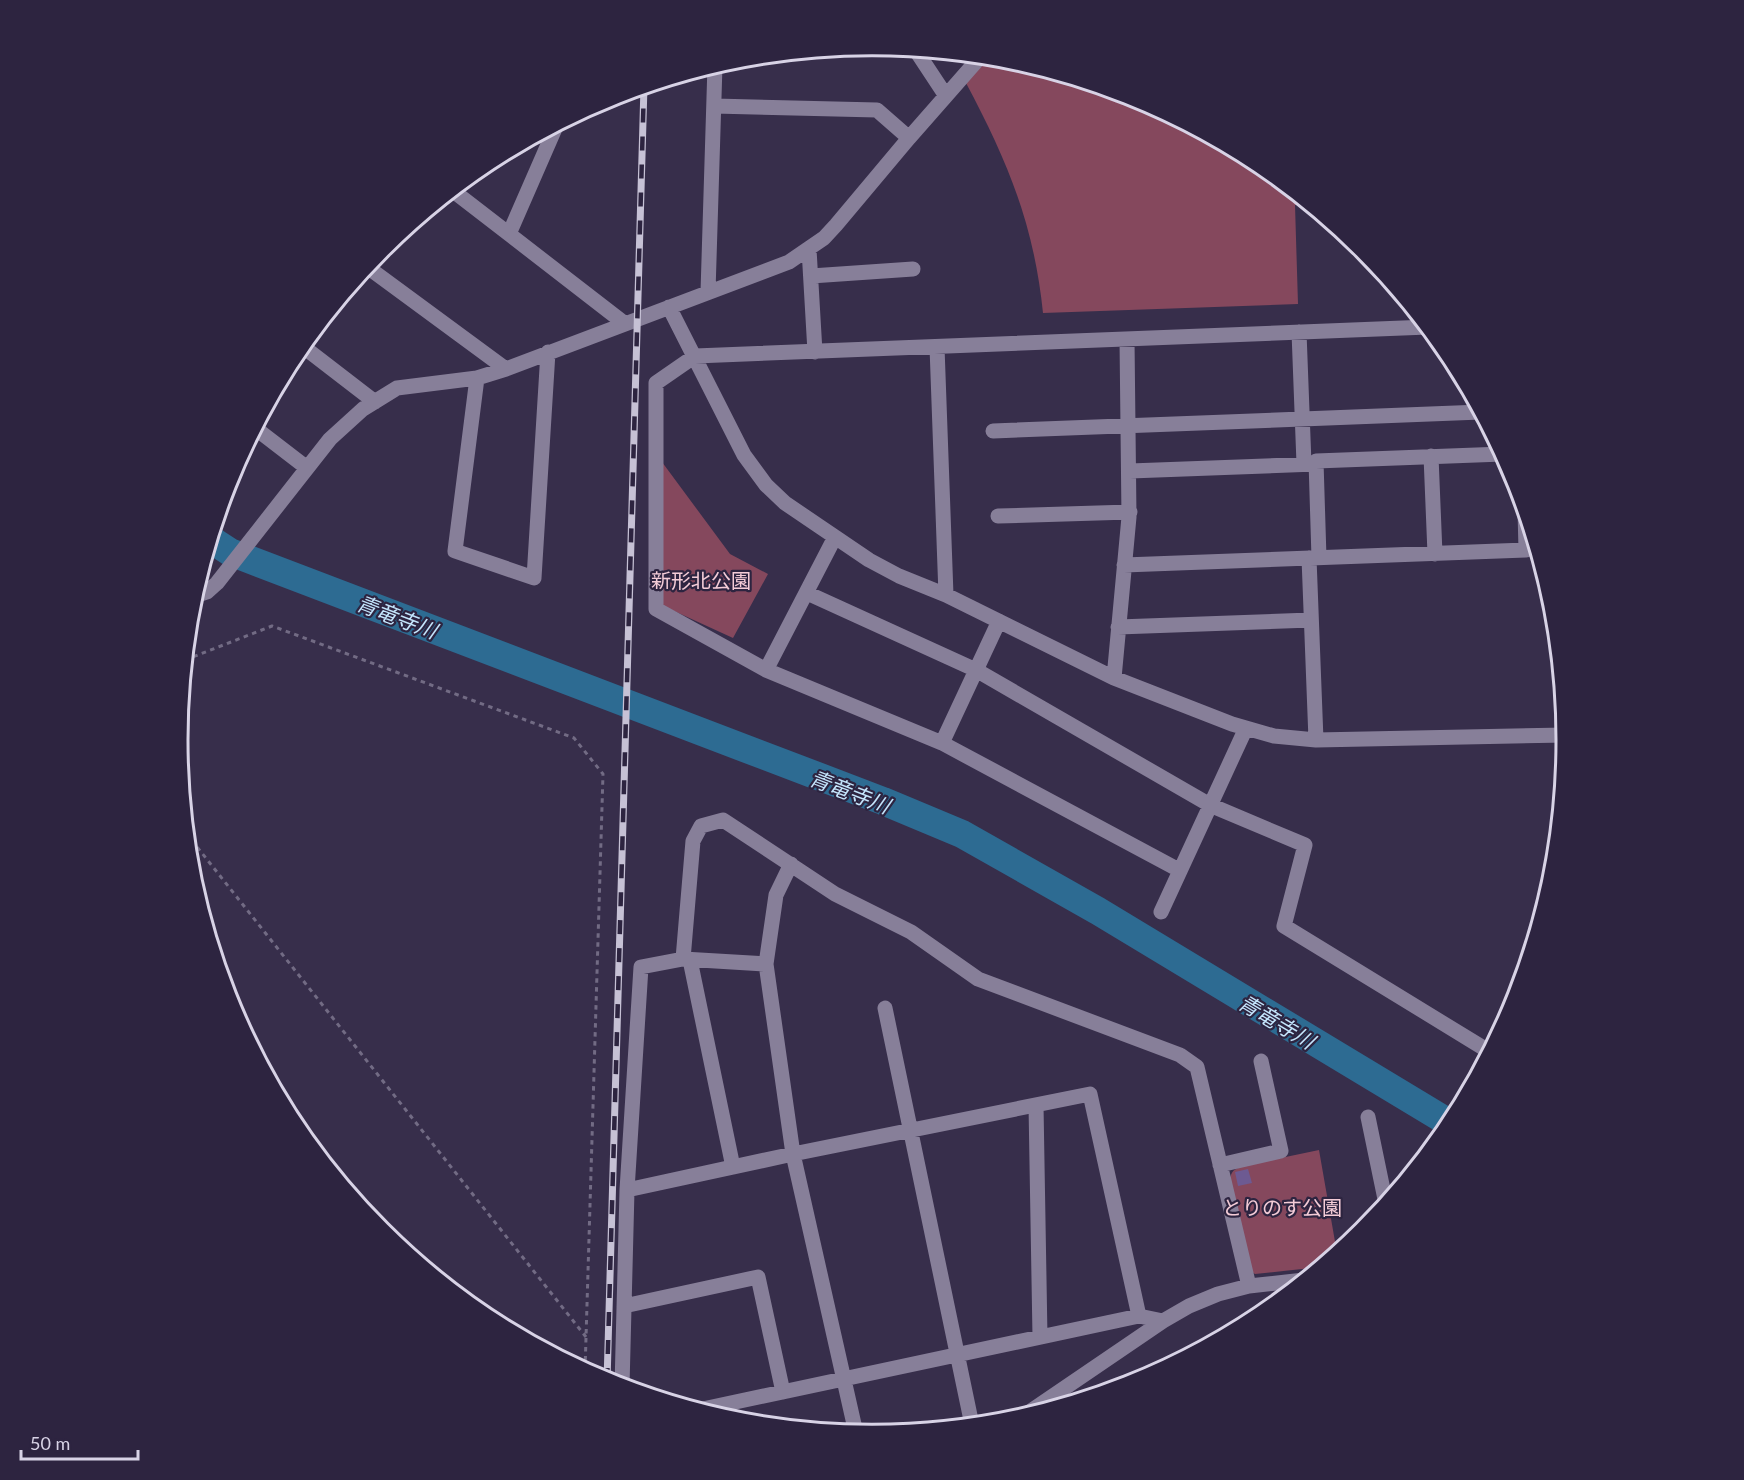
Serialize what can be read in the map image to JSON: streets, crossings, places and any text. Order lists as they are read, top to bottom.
{
  "water": ["青竜寺川"],
  "parks": ["新形北公園", "とりのす公園"],
  "scale_bar": "50 m"
}
